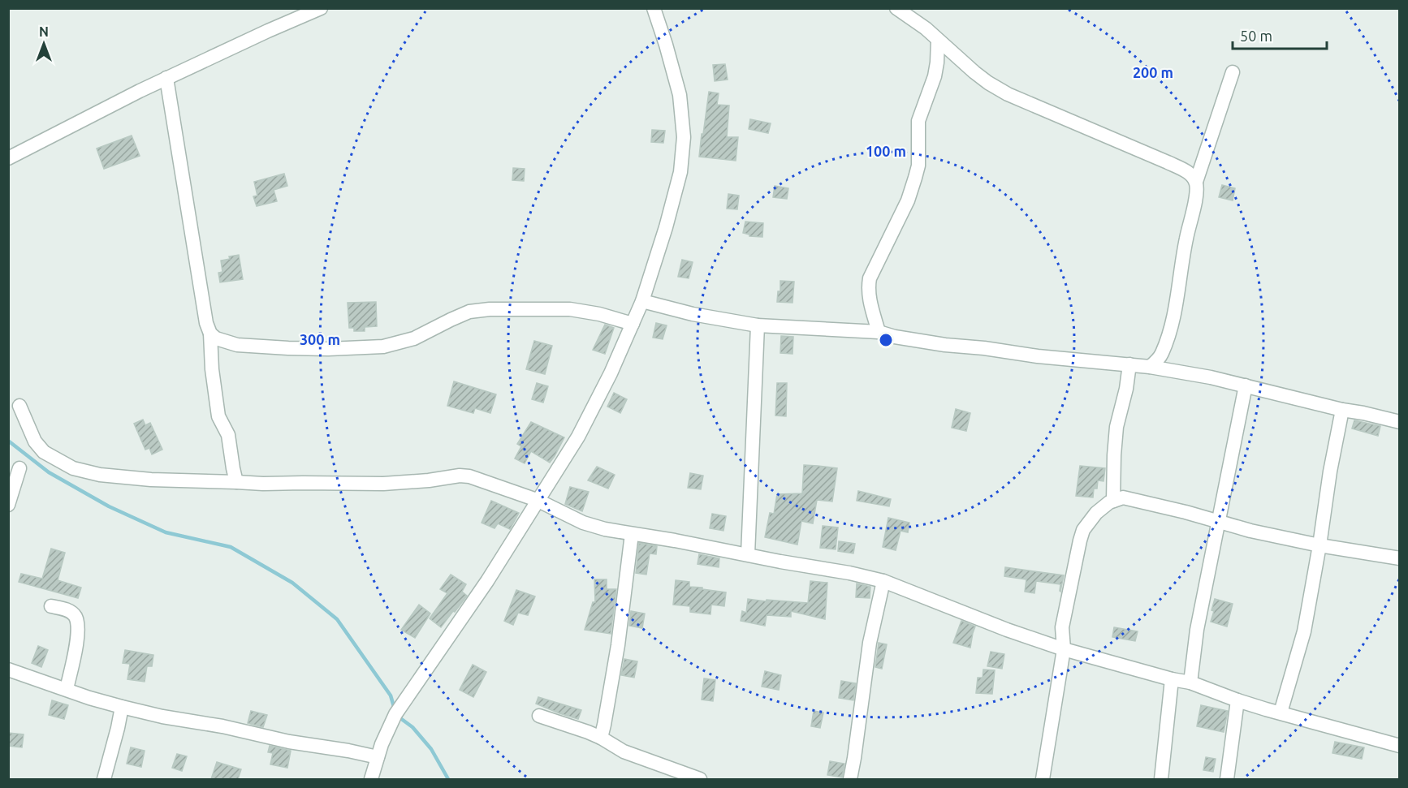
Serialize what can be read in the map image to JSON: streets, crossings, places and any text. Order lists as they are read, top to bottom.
{
  "scale_bar": "50 m",
  "north": "top",
  "rings": ["200 m", "100 m", "300 m"]
}
